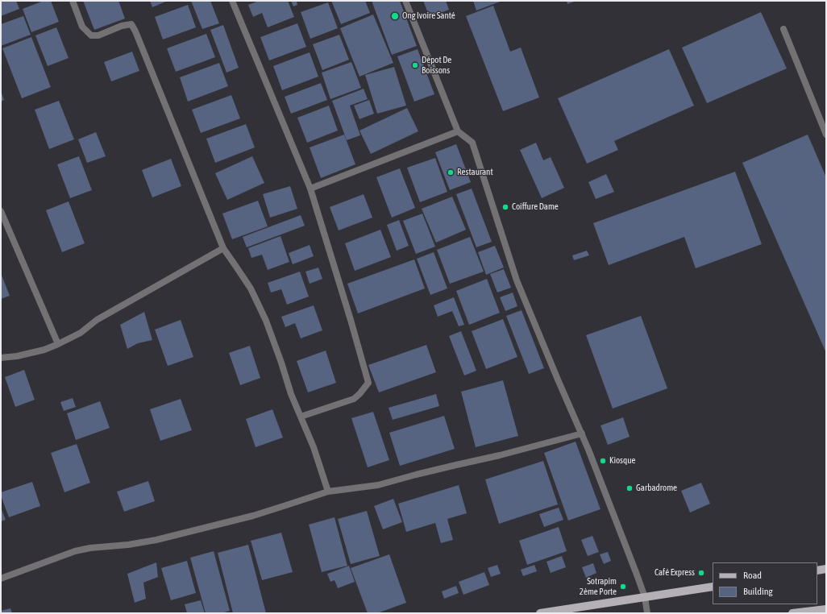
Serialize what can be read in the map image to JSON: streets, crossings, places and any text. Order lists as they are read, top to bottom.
{
  "places": [
    "Ong Ivoire Santé",
    "Dépot De Boissons",
    "Restaurant",
    "Coiffure Dame",
    "Kiosque",
    "Garbadrome",
    "Café Express",
    "Sotrapim 2ème Porte"
  ],
  "legend": ["Road", "Building"]
}
